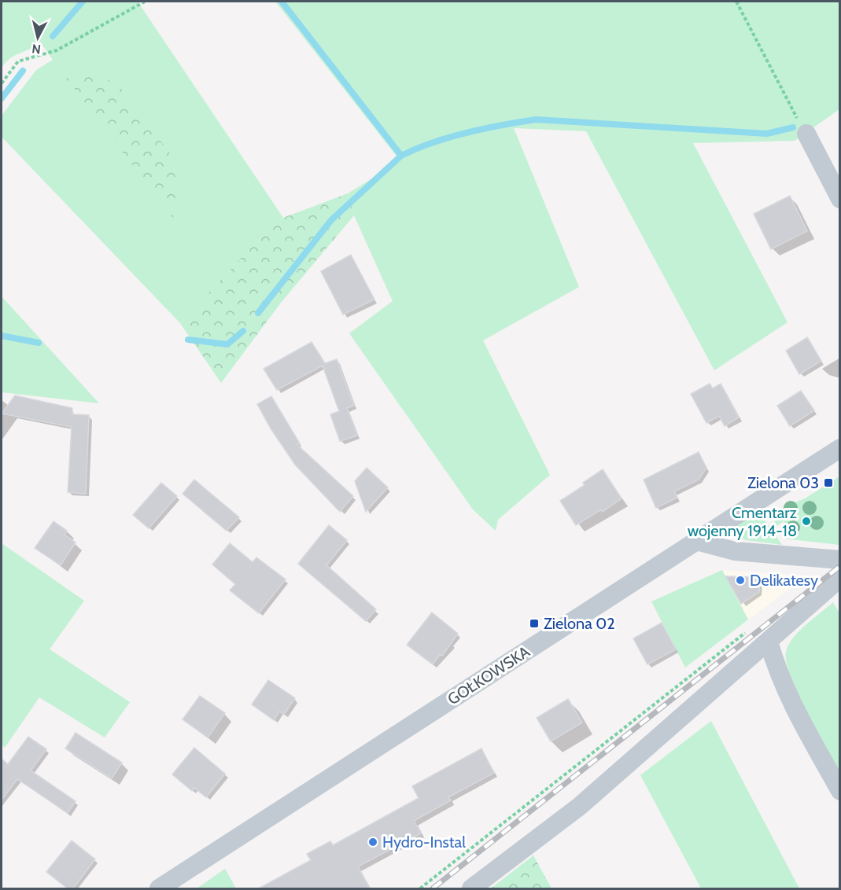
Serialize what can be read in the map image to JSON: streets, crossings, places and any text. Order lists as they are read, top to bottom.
{
  "streets": {
    "street": ["GOŁKOWSKA"]
  },
  "places": {
    "transit": ["Zielona 03", "Zielona 02"],
    "other": ["Cmentarz wojenny 1914-18", "Delikatesy", "Hydro-Instal"]
  },
  "north": "bottom"
}
